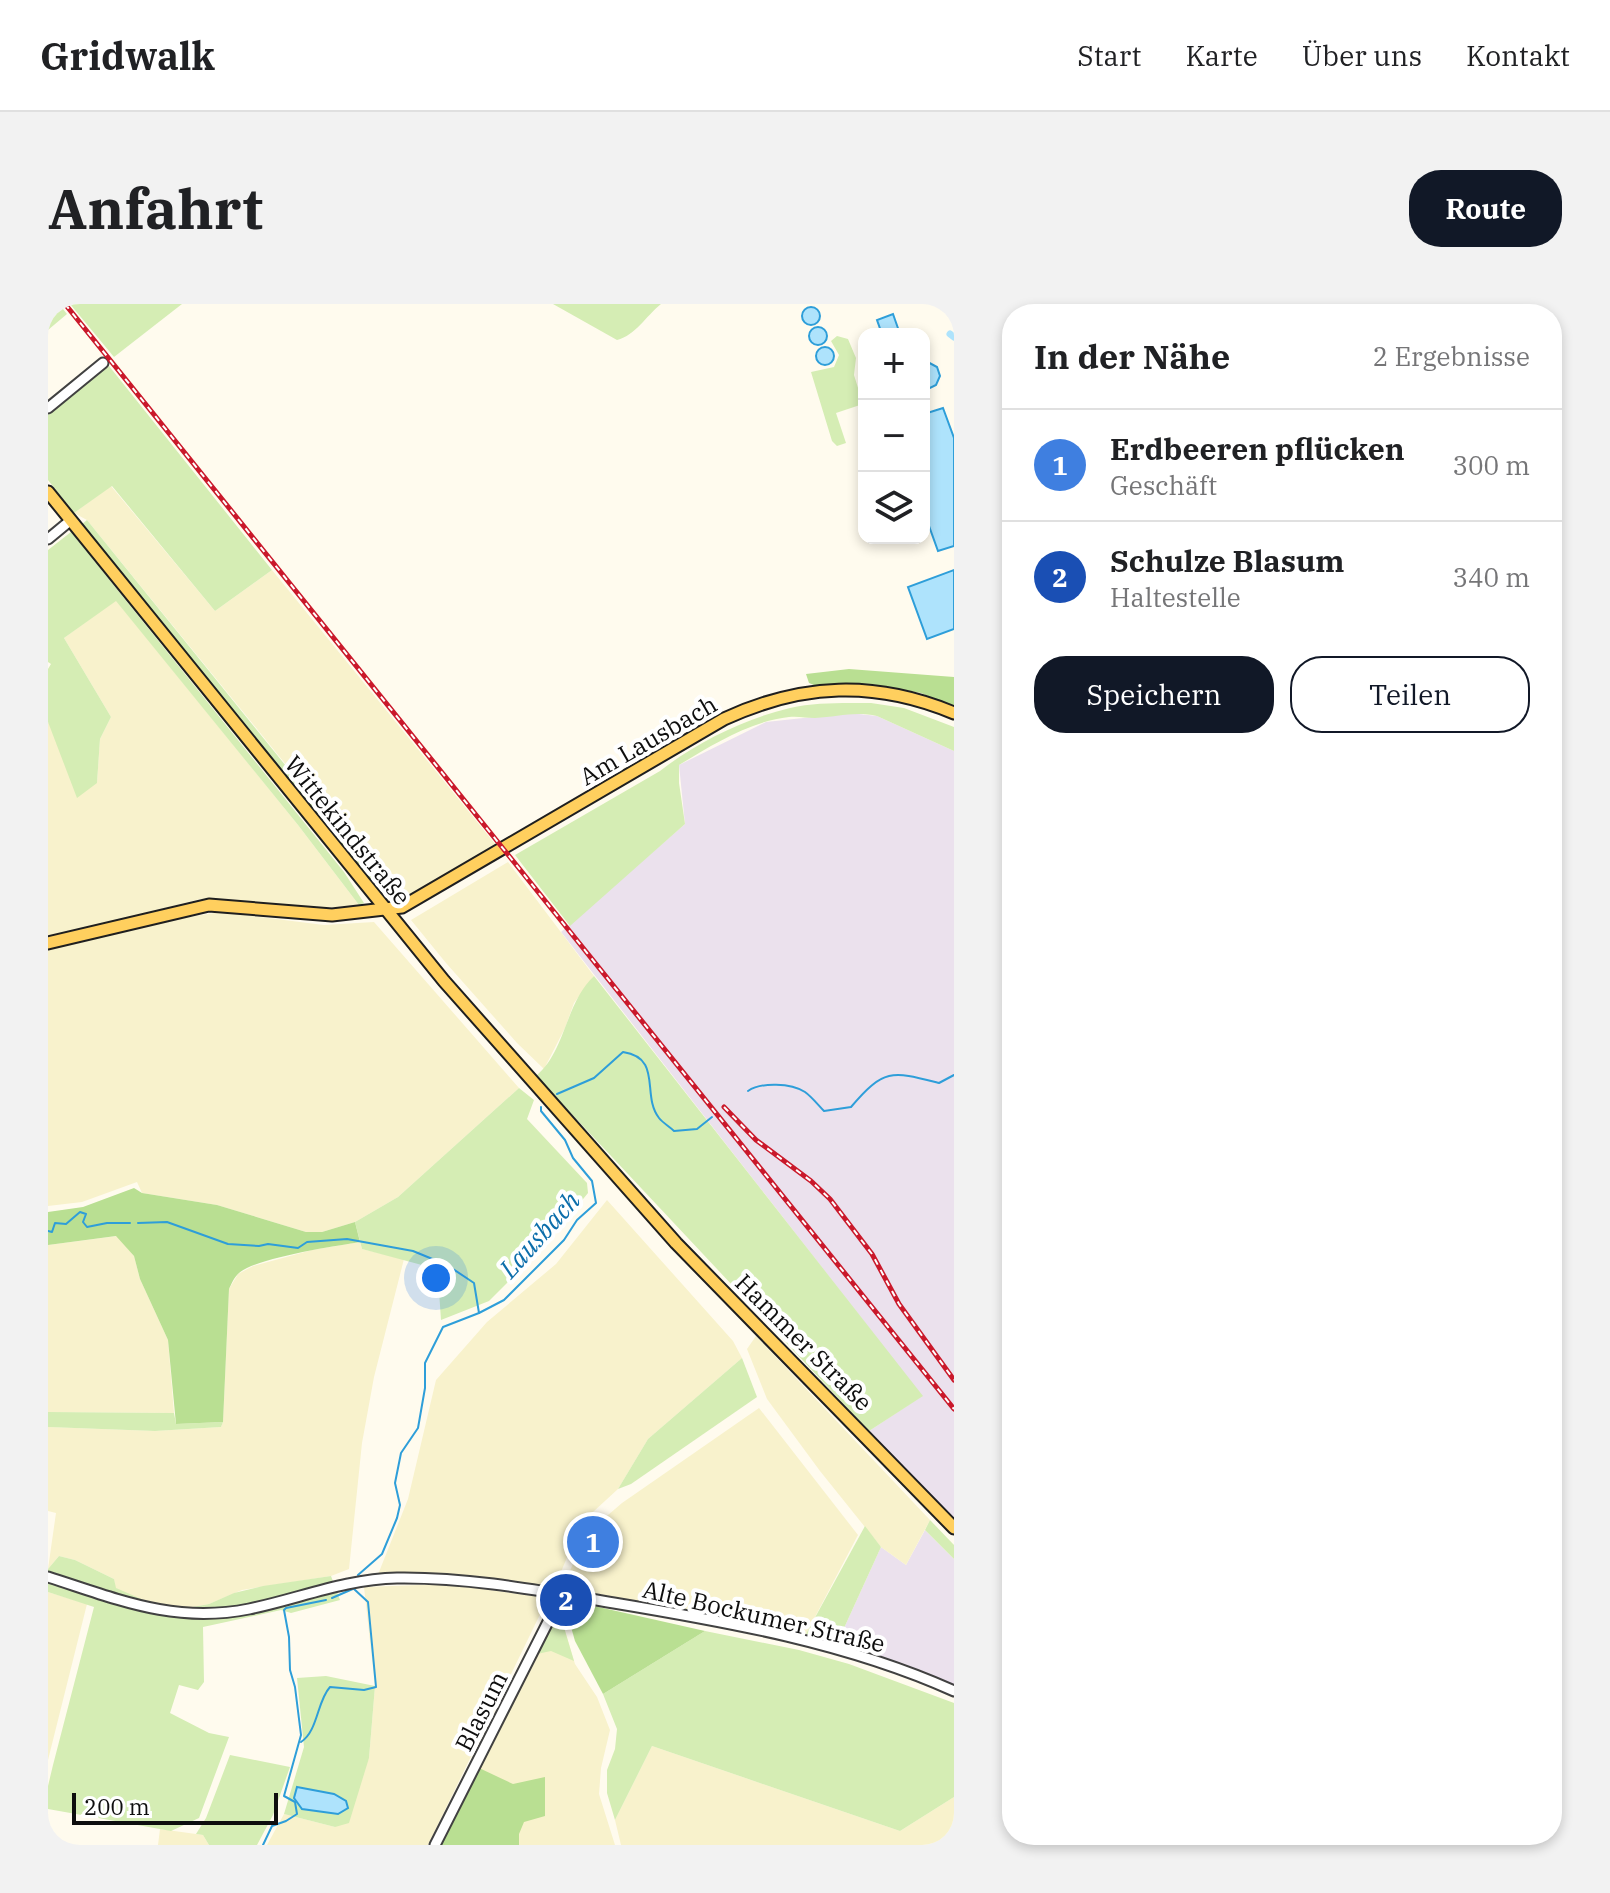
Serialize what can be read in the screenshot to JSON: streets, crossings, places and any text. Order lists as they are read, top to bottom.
{
  "streets": {
    "main road": ["Am Lausbach", "Wittekindstraße", "Hammer Straße"],
    "street": ["Alte Bockumer Straße", "Blasum"]
  },
  "crossings": [
    ["Am Lausbach", "Wittekindstraße"],
    ["Wittekindstraße", "Hammer Straße"],
    ["Alte Bockumer Straße", "Blasum"]
  ],
  "water": ["Lausbach"],
  "scale_bar": "200 m",
  "page": {
    "header": "Gridwalk",
    "nav": [
      "Start",
      "Karte",
      "Über uns",
      "Kontakt"
    ],
    "buttons": [
      "Route",
      ["Speichern", "Teilen"]
    ],
    "title": "Anfahrt",
    "heading": ["In der Nähe", "2 Ergebnisse"],
    "map_buttons": ["+", "−"],
    "list": [
      {
        "mark": "1",
        "name": "Erdbeeren pflücken",
        "note": "Geschäft",
        "value": "300 m"
      },
      {
        "mark": "2",
        "name": "Schulze Blasum",
        "note": "Haltestelle",
        "value": "340 m"
      }
    ],
    "pins": ["1", "2"],
    "scale": "200 m"
  }
}
